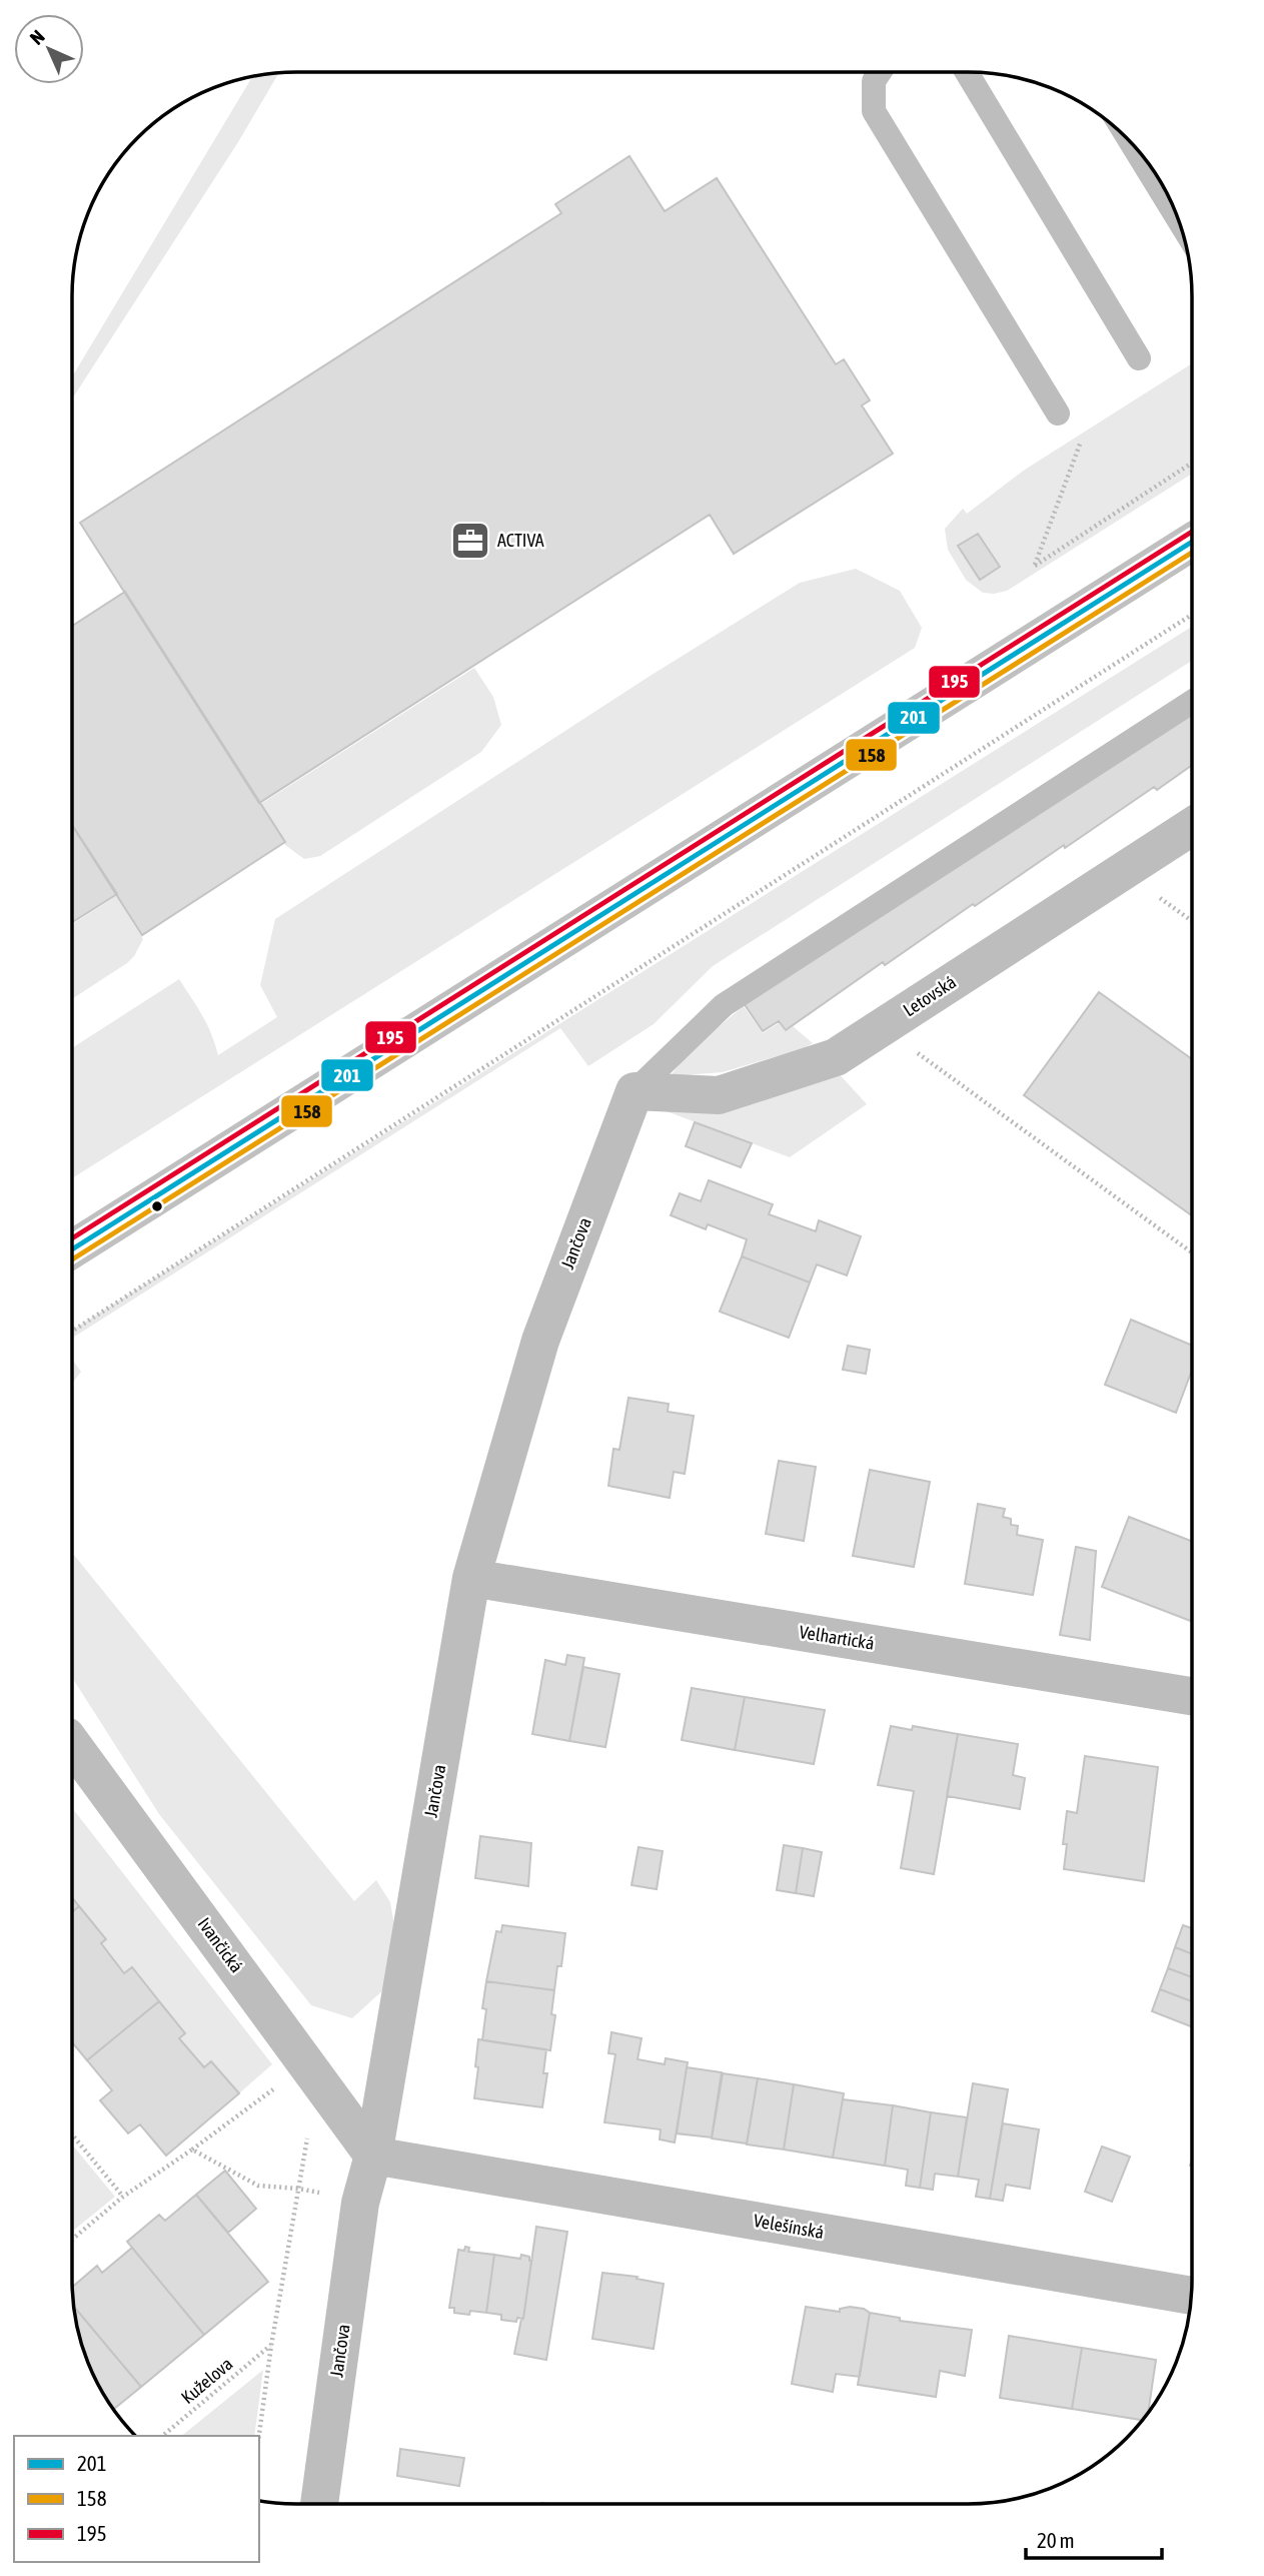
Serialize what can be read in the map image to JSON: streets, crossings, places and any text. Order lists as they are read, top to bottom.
{
  "streets": {
    "street": [
      "Letovská",
      "Jančova",
      "Velhartická",
      "Ivančická",
      "Velešínská"
    ],
    "path": ["Kuželova"]
  },
  "crossings": [
    ["Letovská", "Jančova"],
    ["Jančova", "Velhartická"],
    ["Jančova", "Ivančická"],
    ["Jančova", "Velešínská"],
    ["Ivančická", "Velešínská"]
  ],
  "places": {
    "office": ["ACTIVA"]
  },
  "lines": ["transit line 195", "transit line 201", "transit line 158"],
  "legend": ["201", "158", "195"],
  "scale_bar": "20 m",
  "north": "top left"
}
